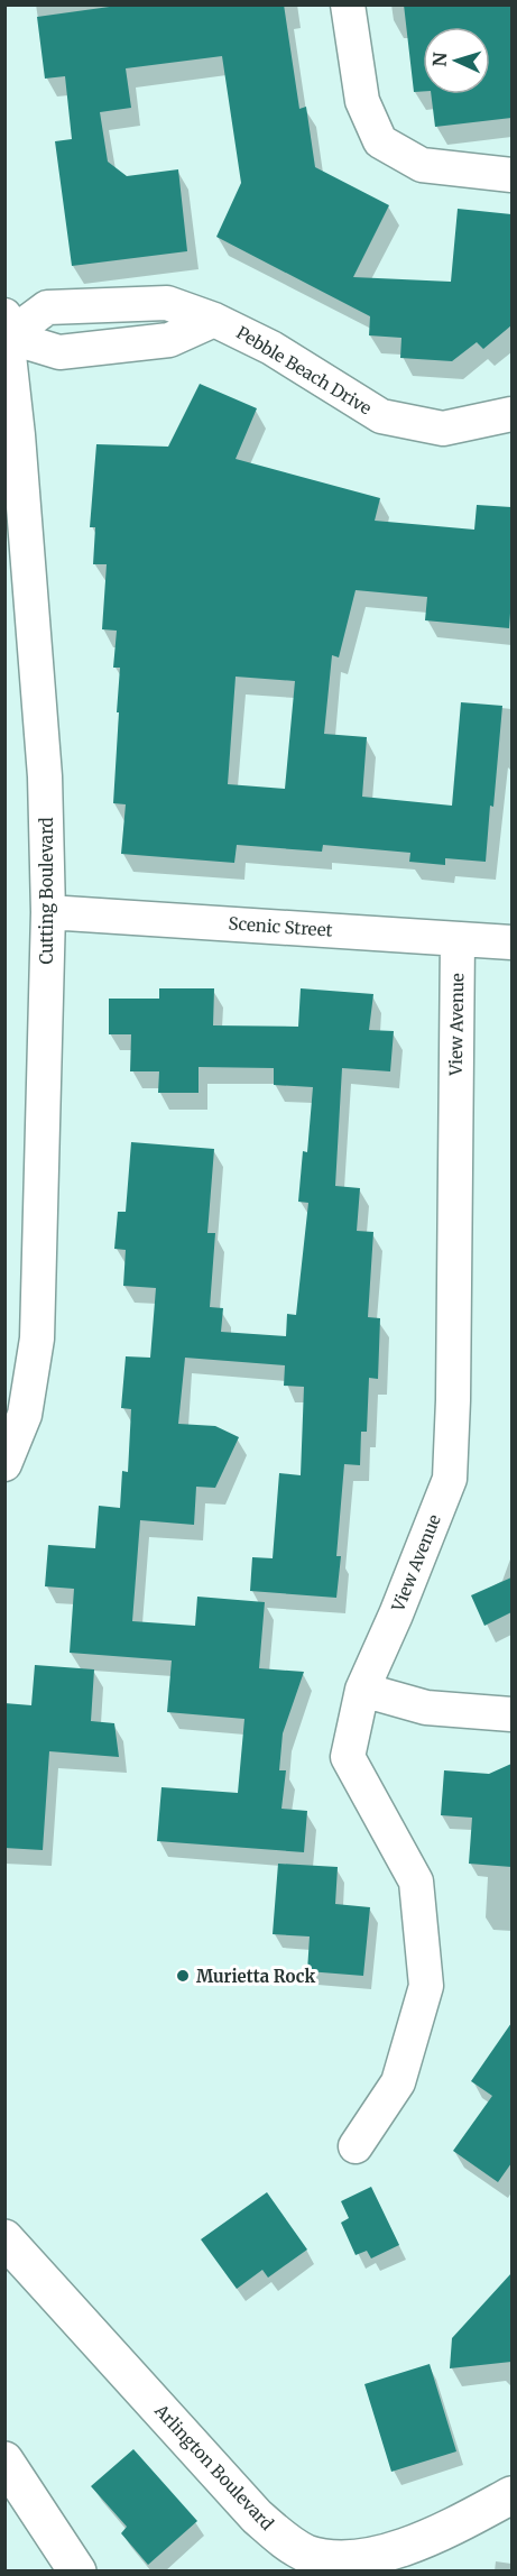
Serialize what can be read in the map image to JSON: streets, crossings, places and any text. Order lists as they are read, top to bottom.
{
  "streets": {
    "main road": ["Arlington Boulevard"],
    "street": [
      "Pebble Beach Drive",
      "Cutting Boulevard",
      "Scenic Street",
      "View Avenue"
    ]
  },
  "crossings": [
    ["Pebble Beach Drive", "Cutting Boulevard"],
    ["Cutting Boulevard", "Scenic Street"],
    ["Scenic Street", "View Avenue"]
  ],
  "places": ["Murietta Rock"],
  "north": "left"
}
